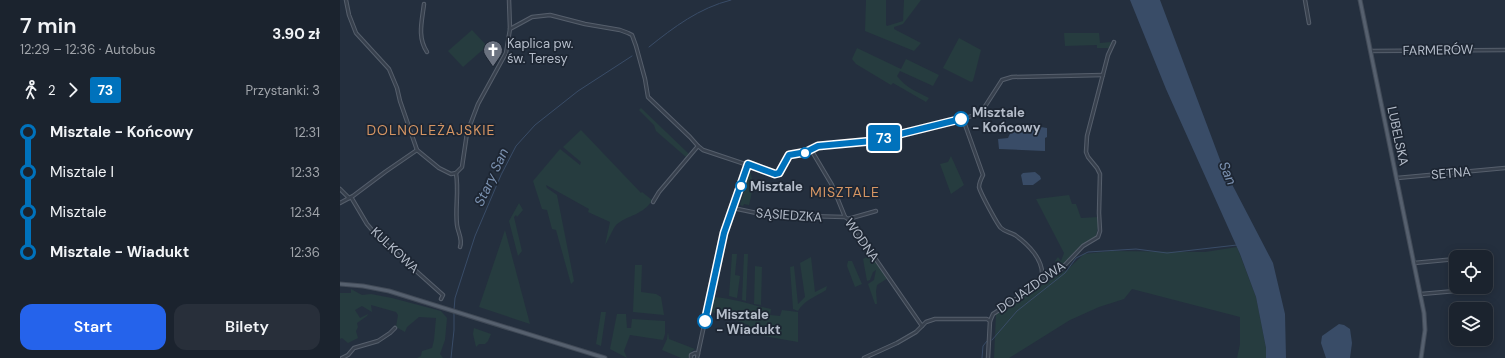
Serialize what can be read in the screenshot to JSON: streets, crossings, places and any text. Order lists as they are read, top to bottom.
{
  "streets": {
    "main road": ["LUBELSKA"],
    "street": [
      "FARMERÓW",
      "SETNA",
      "SĄSIEDZKA",
      "WODNA",
      "KULKOWA",
      "DOJAZDOWA"
    ]
  },
  "crossings": [
    ["FARMERÓW", "LUBELSKA"],
    ["LUBELSKA", "SETNA"],
    ["SĄSIEDZKA", "WODNA"],
    ["WODNA", "DOJAZDOWA"]
  ],
  "districts": ["DOLNOLEŻAJSKIE", "MISZTALE"],
  "water": ["San", "Stary San"],
  "places": {
    "church": ["Kaplica pw. św. Teresy"],
    "other": ["Misztale - Końcowy", "Misztale", "Misztale - Wiadukt"]
  },
  "lines": ["bus line 73"],
  "page": {
    "heading": ["7 min", "12:29 – 12:36 · Autobus", "3.90 zł"],
    "on_map": "73",
    "legs": ["2", "73", "Przystanki: 3"],
    "list": [
      {
        "name": "Misztale - Końcowy",
        "value": "12:31"
      },
      {
        "name": "Misztale I",
        "value": "12:33"
      },
      {
        "name": "Misztale",
        "value": "12:34"
      },
      {
        "name": "Misztale - Wiadukt",
        "value": "12:36"
      }
    ],
    "buttons": ["Start", "Bilety"]
  }
}
